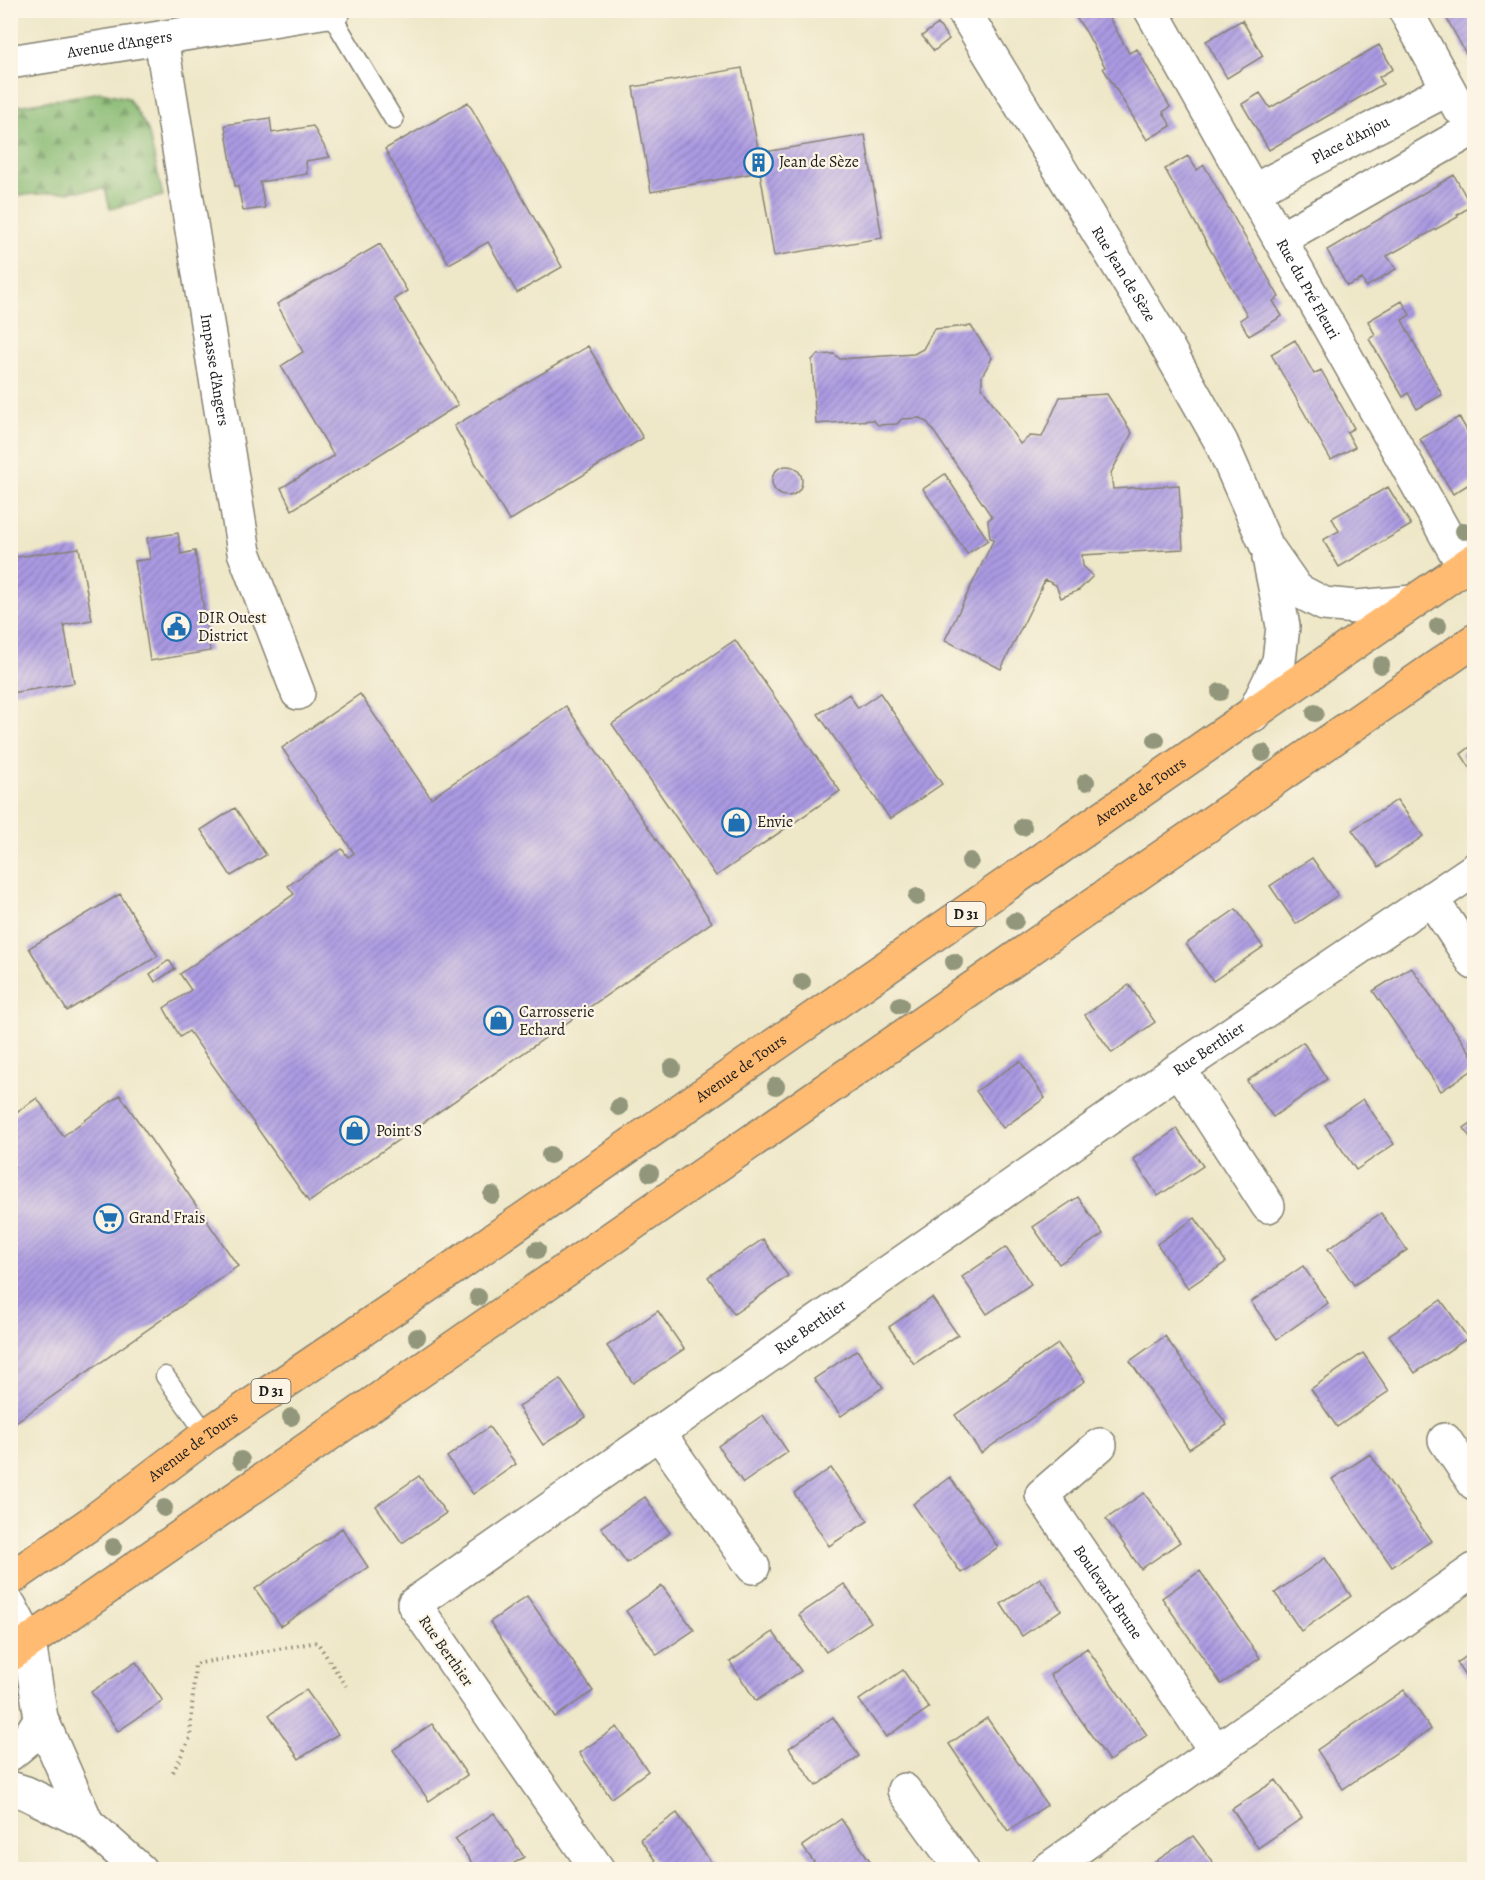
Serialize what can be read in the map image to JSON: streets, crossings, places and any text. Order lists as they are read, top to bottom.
{
  "streets": {
    "main road": ["Avenue de Tours", "D 31"],
    "street": [
      "Avenue d'Angers",
      "Place d'Anjou",
      "Rue Jean de Sèze",
      "Rue du Pré Fleuri",
      "Impasse d'Angers",
      "Rue Berthier",
      "Boulevard Brune"
    ]
  },
  "crossings": [
    ["Avenue d'Angers", "Impasse d'Angers"],
    ["Place d'Anjou", "Rue du Pré Fleuri"],
    ["Rue Jean de Sèze", "Avenue de Tours"],
    ["Rue du Pré Fleuri", "Avenue de Tours"]
  ],
  "places": {
    "building": ["Jean de Sèze"],
    "public building": ["DIR Ouest District"],
    "shop": ["Envie", "Carrosserie Echard", "Point S"],
    "supermarket": ["Grand Frais"]
  }
}
